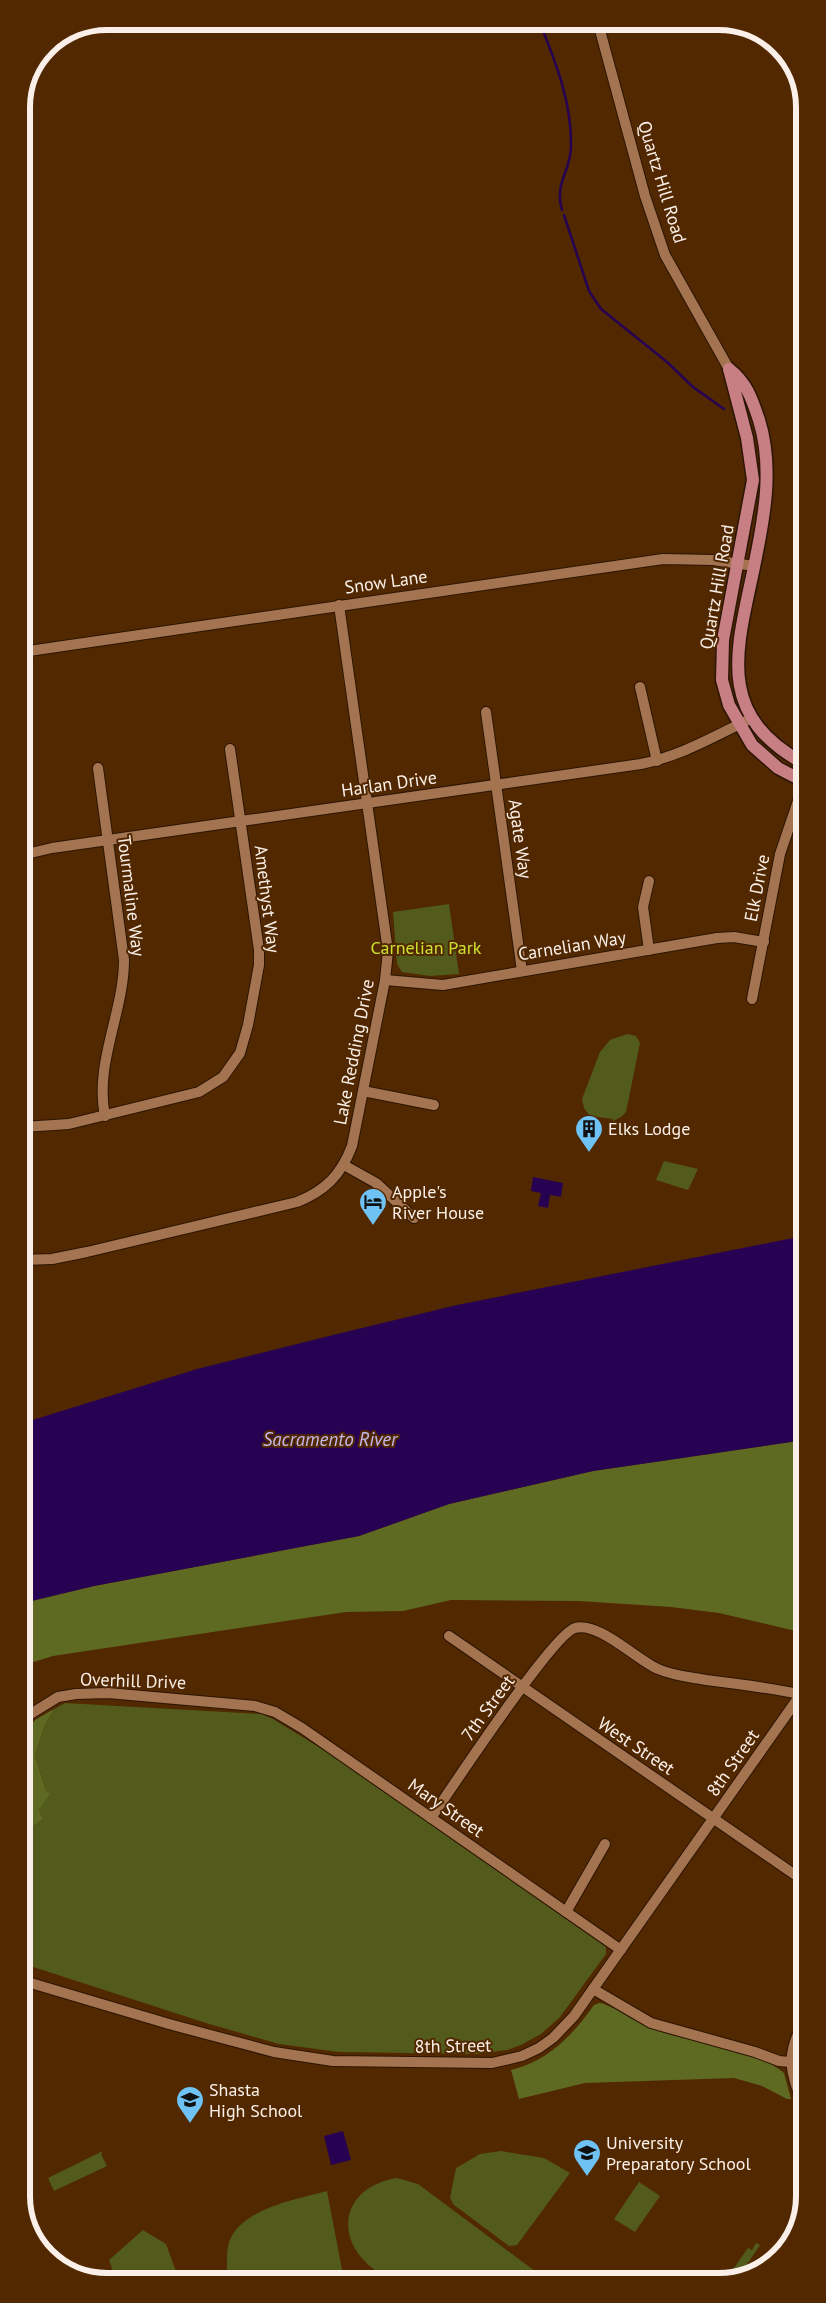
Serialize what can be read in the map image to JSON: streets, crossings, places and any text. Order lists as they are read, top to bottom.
{
  "streets": {
    "main road": ["Quartz Hill Road"],
    "street": [
      "Snow Lane",
      "Harlan Drive",
      "Agate Way",
      "Elk Drive",
      "Tourmaline Way",
      "Amethyst Way",
      "Carnelian Way",
      "Lake Redding Drive",
      "Overhill Drive",
      "7th Street",
      "West Street",
      "8th Street",
      "Mary Street"
    ]
  },
  "crossings": [
    ["Quartz Hill Road", "Snow Lane"],
    ["Quartz Hill Road", "Harlan Drive"],
    ["Snow Lane", "Lake Redding Drive"],
    ["Harlan Drive", "Agate Way"],
    ["Harlan Drive", "Tourmaline Way"],
    ["Harlan Drive", "Amethyst Way"],
    ["Harlan Drive", "Lake Redding Drive"],
    ["Agate Way", "Carnelian Way"],
    ["Elk Drive", "Carnelian Way"],
    ["Tourmaline Way", "Amethyst Way"],
    ["Carnelian Way", "Lake Redding Drive"],
    ["Overhill Drive", "Mary Street"],
    ["7th Street", "West Street"],
    ["7th Street", "Mary Street"],
    ["West Street", "8th Street"],
    ["8th Street", "Mary Street"]
  ],
  "water": ["Sacramento River"],
  "parks": ["Carnelian Park"],
  "places": {
    "building": ["Elks Lodge"],
    "hotel": ["Apple's River House"],
    "school or university": ["Shasta High School", "University Preparatory School"]
  }
}
